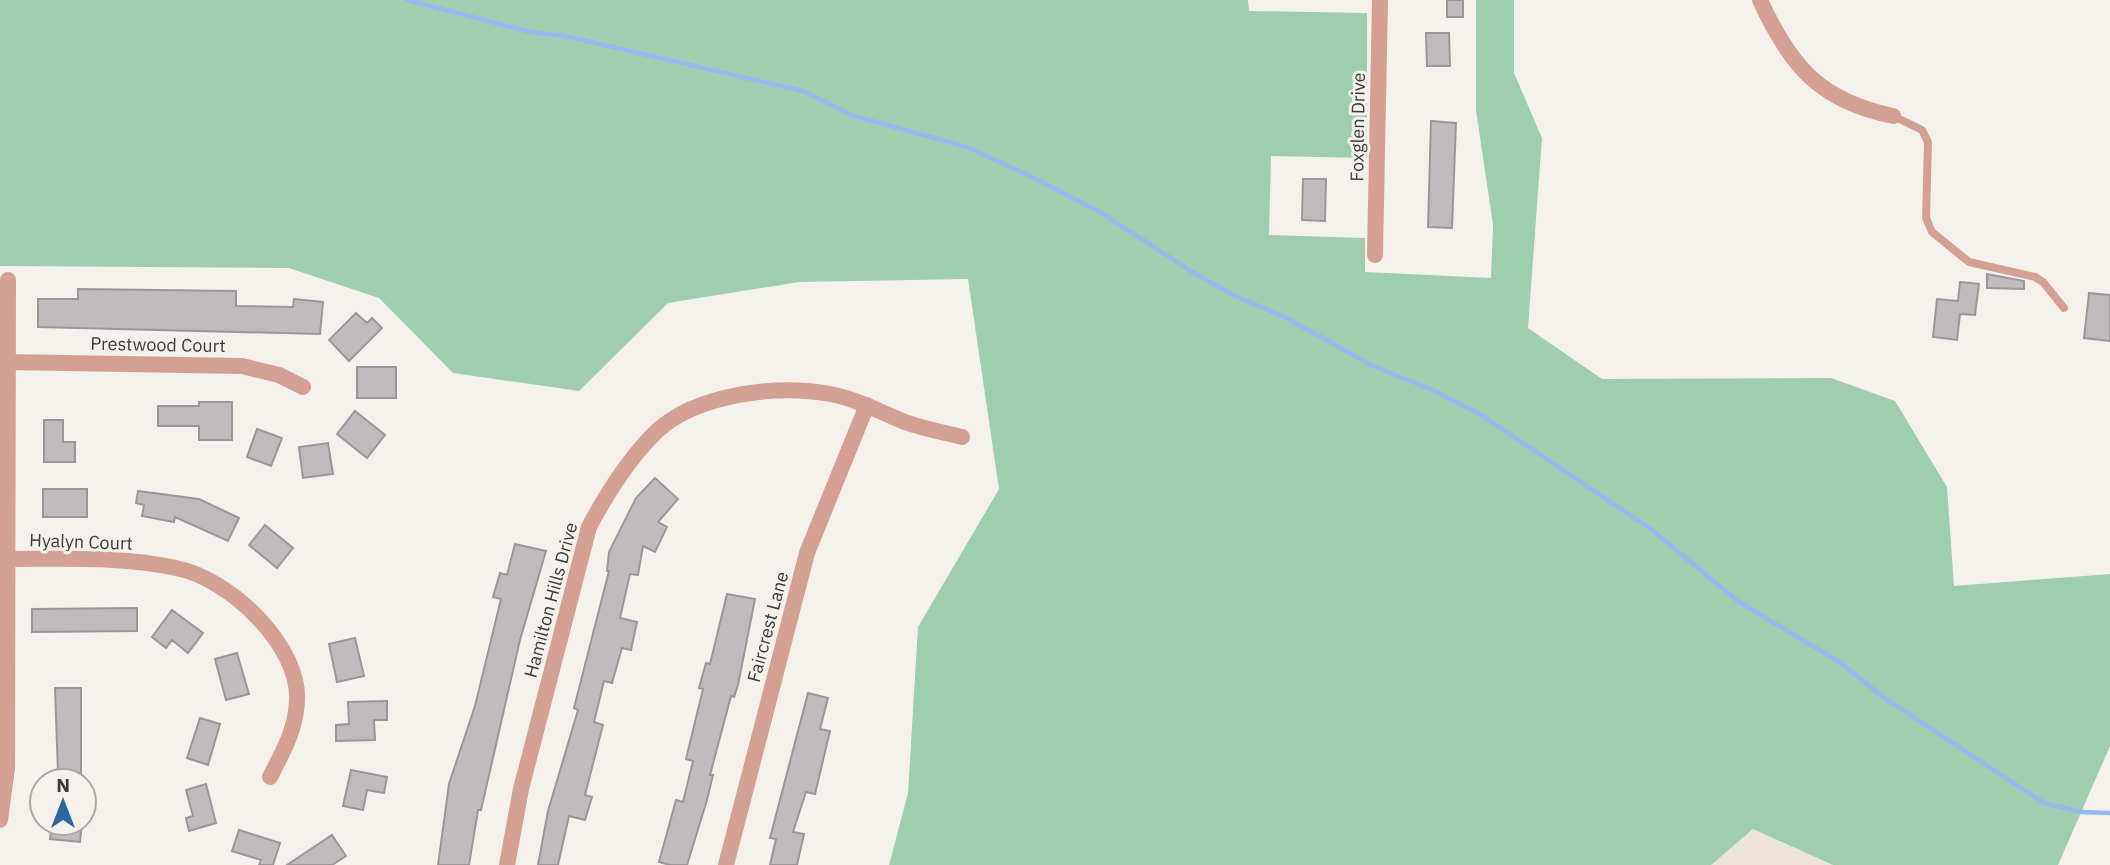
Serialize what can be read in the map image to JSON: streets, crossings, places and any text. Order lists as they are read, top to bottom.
{
  "streets": {
    "street": [
      "Foxglen Drive",
      "Prestwood Court",
      "Hyalyn Court",
      "Hamilton Hills Drive",
      "Faircrest Lane"
    ]
  },
  "crossings": [
    ["Hamilton Hills Drive", "Faircrest Lane"]
  ],
  "north": "top"
}
